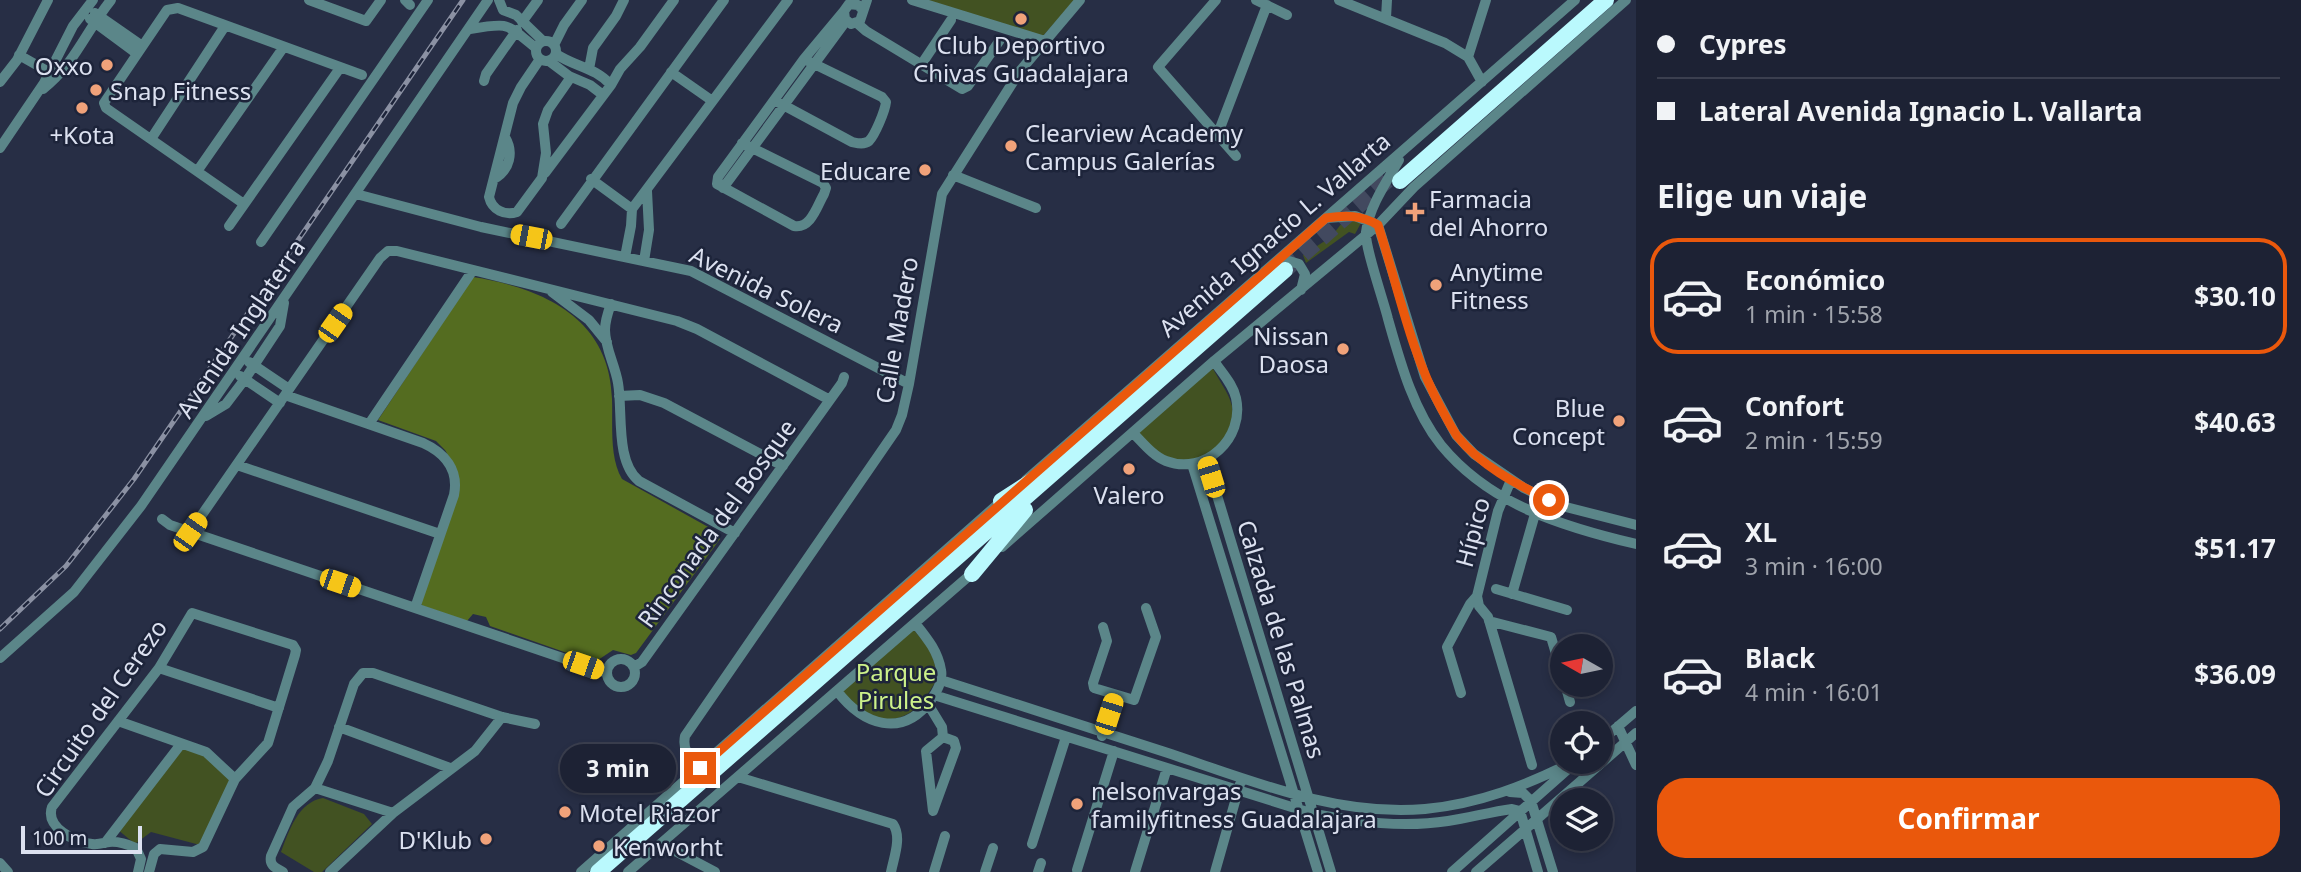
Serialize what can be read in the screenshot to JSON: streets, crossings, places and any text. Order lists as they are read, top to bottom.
{
  "streets": {
    "highway": ["Avenida Ignacio L. Vallarta"],
    "street": [
      "Avenida Solera",
      "Avenida Inglaterra",
      "Calle Madero",
      "Rinconada del Bosque",
      "Hípico",
      "Calzada de las Palmas",
      "Circuito del Cerezo"
    ]
  },
  "crossings": [
    ["Avenida Ignacio L. Vallarta", "Calle Madero"],
    ["Avenida Solera", "Avenida Inglaterra"],
    ["Avenida Solera", "Calle Madero"]
  ],
  "parks": ["Parque Pirules"],
  "places": {
    "other": [
      "Club Deportivo Chivas Guadalajara",
      "Oxxo",
      "Snap Fitness",
      "+Kota",
      "Clearview Academy Campus Galerías",
      "Educare",
      "Anytime Fitness",
      "Nissan Daosa",
      "Blue Concept",
      "Valero",
      "nelsonvargas familyfitness Guadalajara",
      "Motel Riazor",
      "D'Klub",
      "Kenworht"
    ],
    "health": ["Farmacia del Ahorro"]
  },
  "scale_bar": "100 m",
  "north": "left",
  "page": {
    "banner": ["Cypres", "Lateral Avenida Ignacio L. Vallarta"],
    "heading": "Elige un viaje",
    "list": [
      {
        "name": "Económico",
        "note": "1 min · 15:58",
        "value": "$30.10"
      },
      {
        "name": "Confort",
        "note": "2 min · 15:59",
        "value": "$40.63"
      },
      {
        "name": "XL",
        "note": "3 min · 16:00",
        "value": "$51.17"
      },
      {
        "name": "Black",
        "note": "4 min · 16:01",
        "value": "$36.09"
      }
    ],
    "bubble": "3 min",
    "buttons": "Confirmar",
    "scale": "100 m"
  }
}
